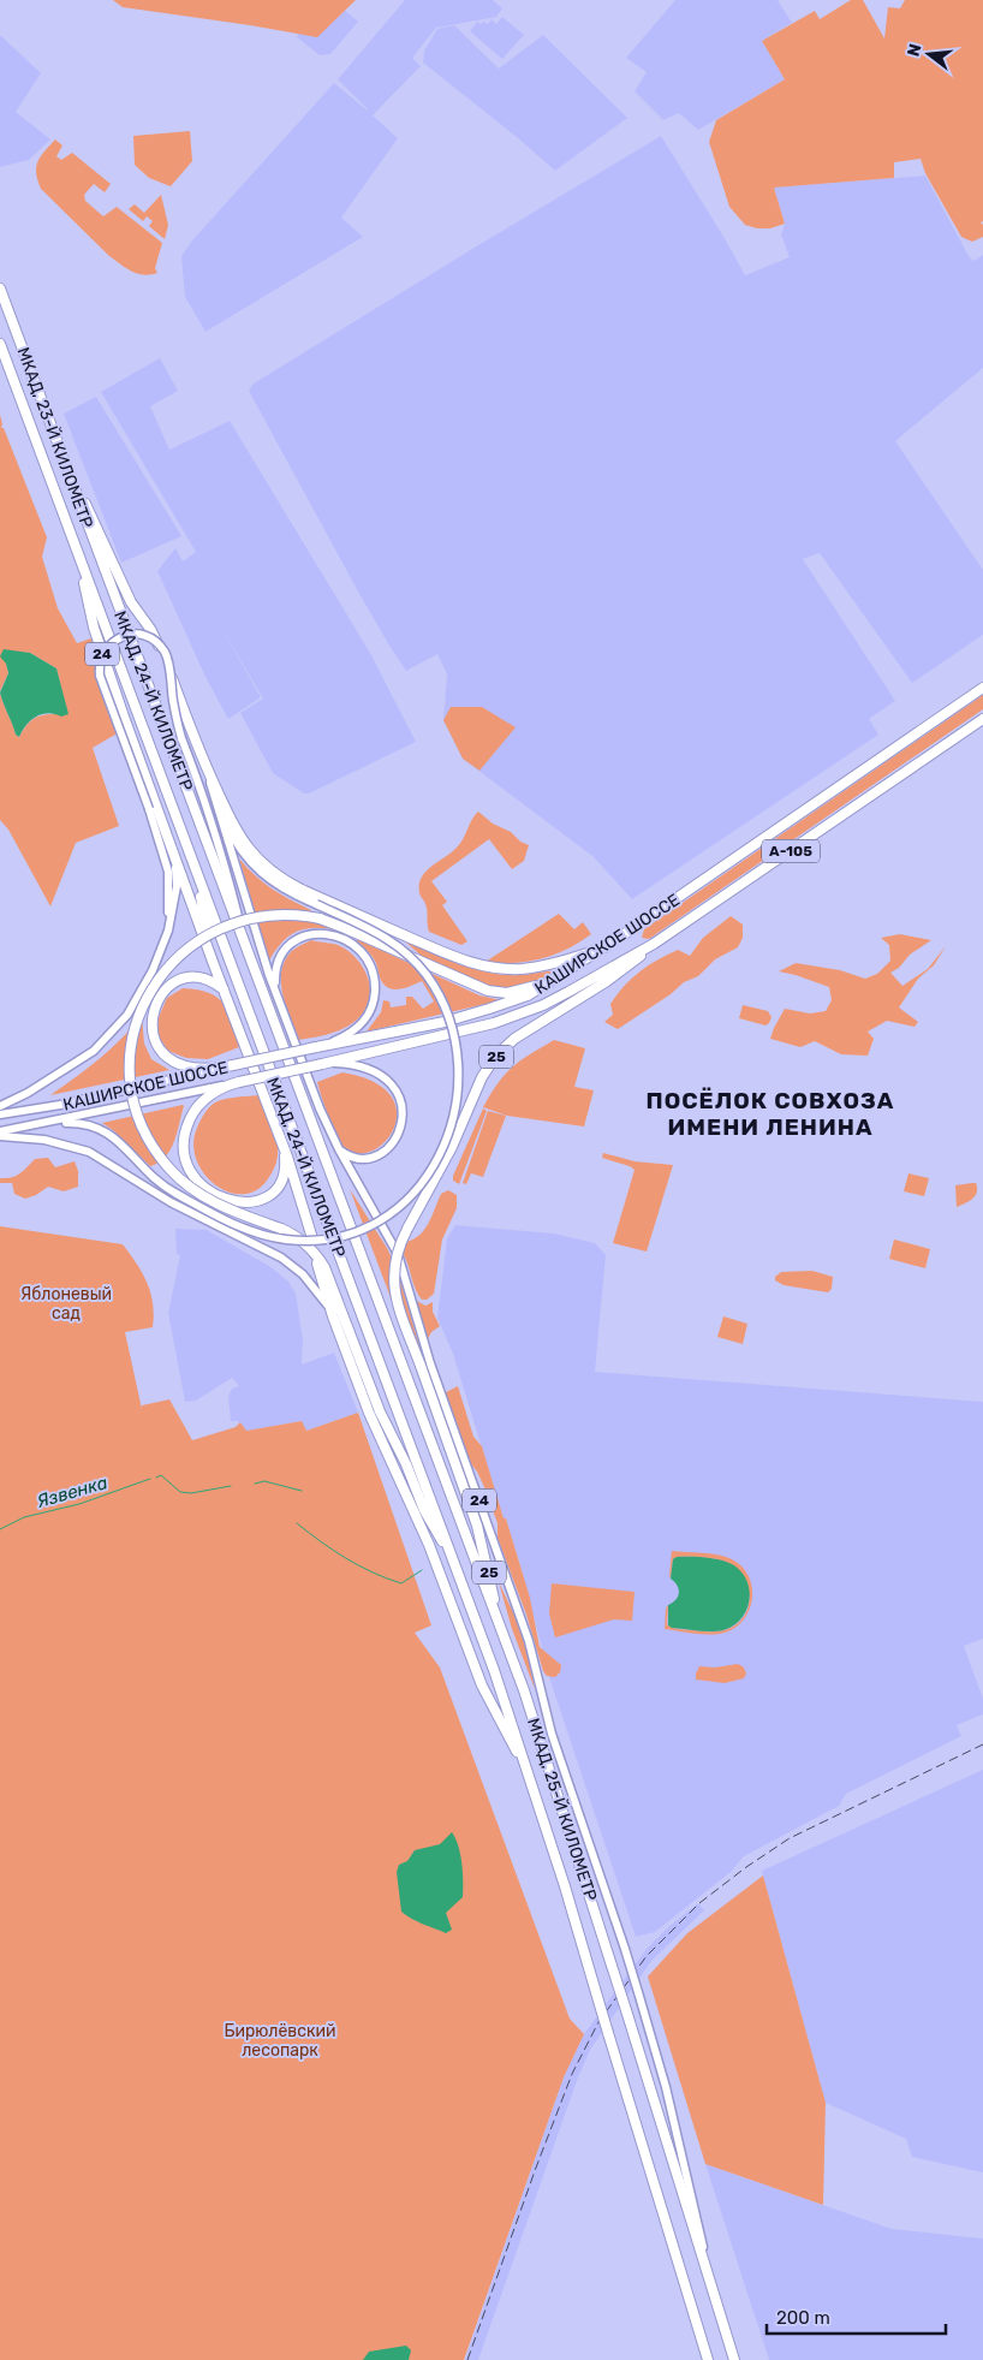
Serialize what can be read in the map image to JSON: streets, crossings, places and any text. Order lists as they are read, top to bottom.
{
  "streets": {
    "highway": [
      "МКАД, 23-Й КИЛОМЕТР",
      "24",
      "МКАД, 24-Й КИЛОМЕТР",
      "А-105",
      "КАШИРСКОЕ ШОССЕ",
      "25",
      "МКАД, 25-Й КИЛОМЕТР"
    ]
  },
  "crossings": [
    ["МКАД, 23-Й КИЛОМЕТР", "24"],
    ["МКАД, 23-Й КИЛОМЕТР", "МКАД, 24-Й КИЛОМЕТР"],
    ["24", "МКАД, 24-Й КИЛОМЕТР"],
    ["24", "МКАД, 25-Й КИЛОМЕТР"],
    ["МКАД, 24-Й КИЛОМЕТР", "МКАД, 25-Й КИЛОМЕТР"],
    ["КАШИРСКОЕ ШОССЕ", "25"],
    ["25", "МКАД, 25-Й КИЛОМЕТР"]
  ],
  "districts": ["ПОСЁЛОК СОВХОЗА ИМЕНИ ЛЕНИНА"],
  "water": ["Язвенка"],
  "parks": ["Яблоневый сад", "Бирюлёвский лесопарк"],
  "scale_bar": "200 m",
  "north": "left"
}
